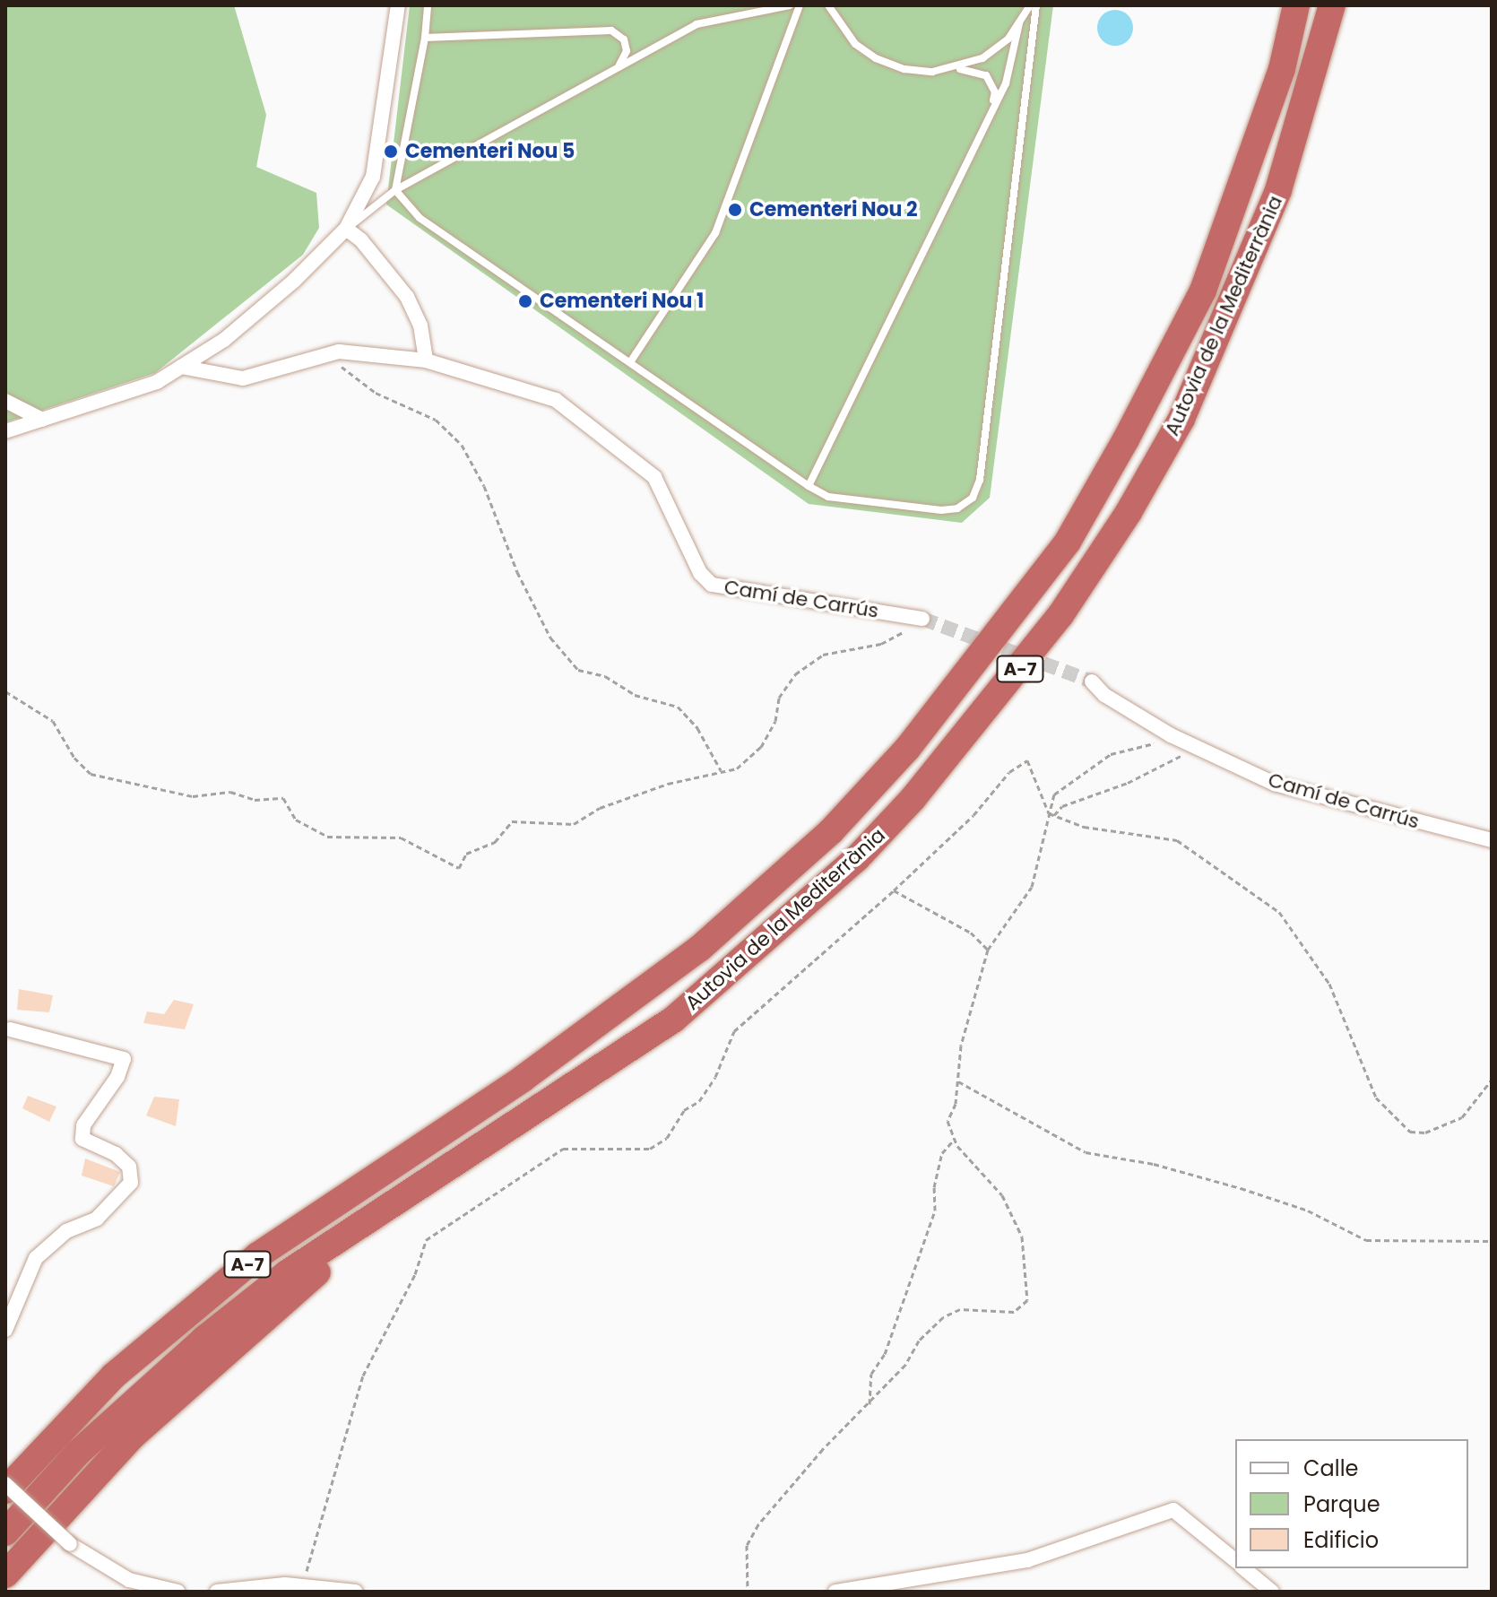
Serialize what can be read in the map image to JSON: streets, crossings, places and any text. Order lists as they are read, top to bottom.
{
  "streets": {
    "highway": ["Autovia de la Mediterrània", "A-7"],
    "street": ["Camí de Carrús"]
  },
  "places": ["Cementeri Nou 5", "Cementeri Nou 2", "Cementeri Nou 1"],
  "legend": ["Calle", "Parque", "Edificio"]
}
